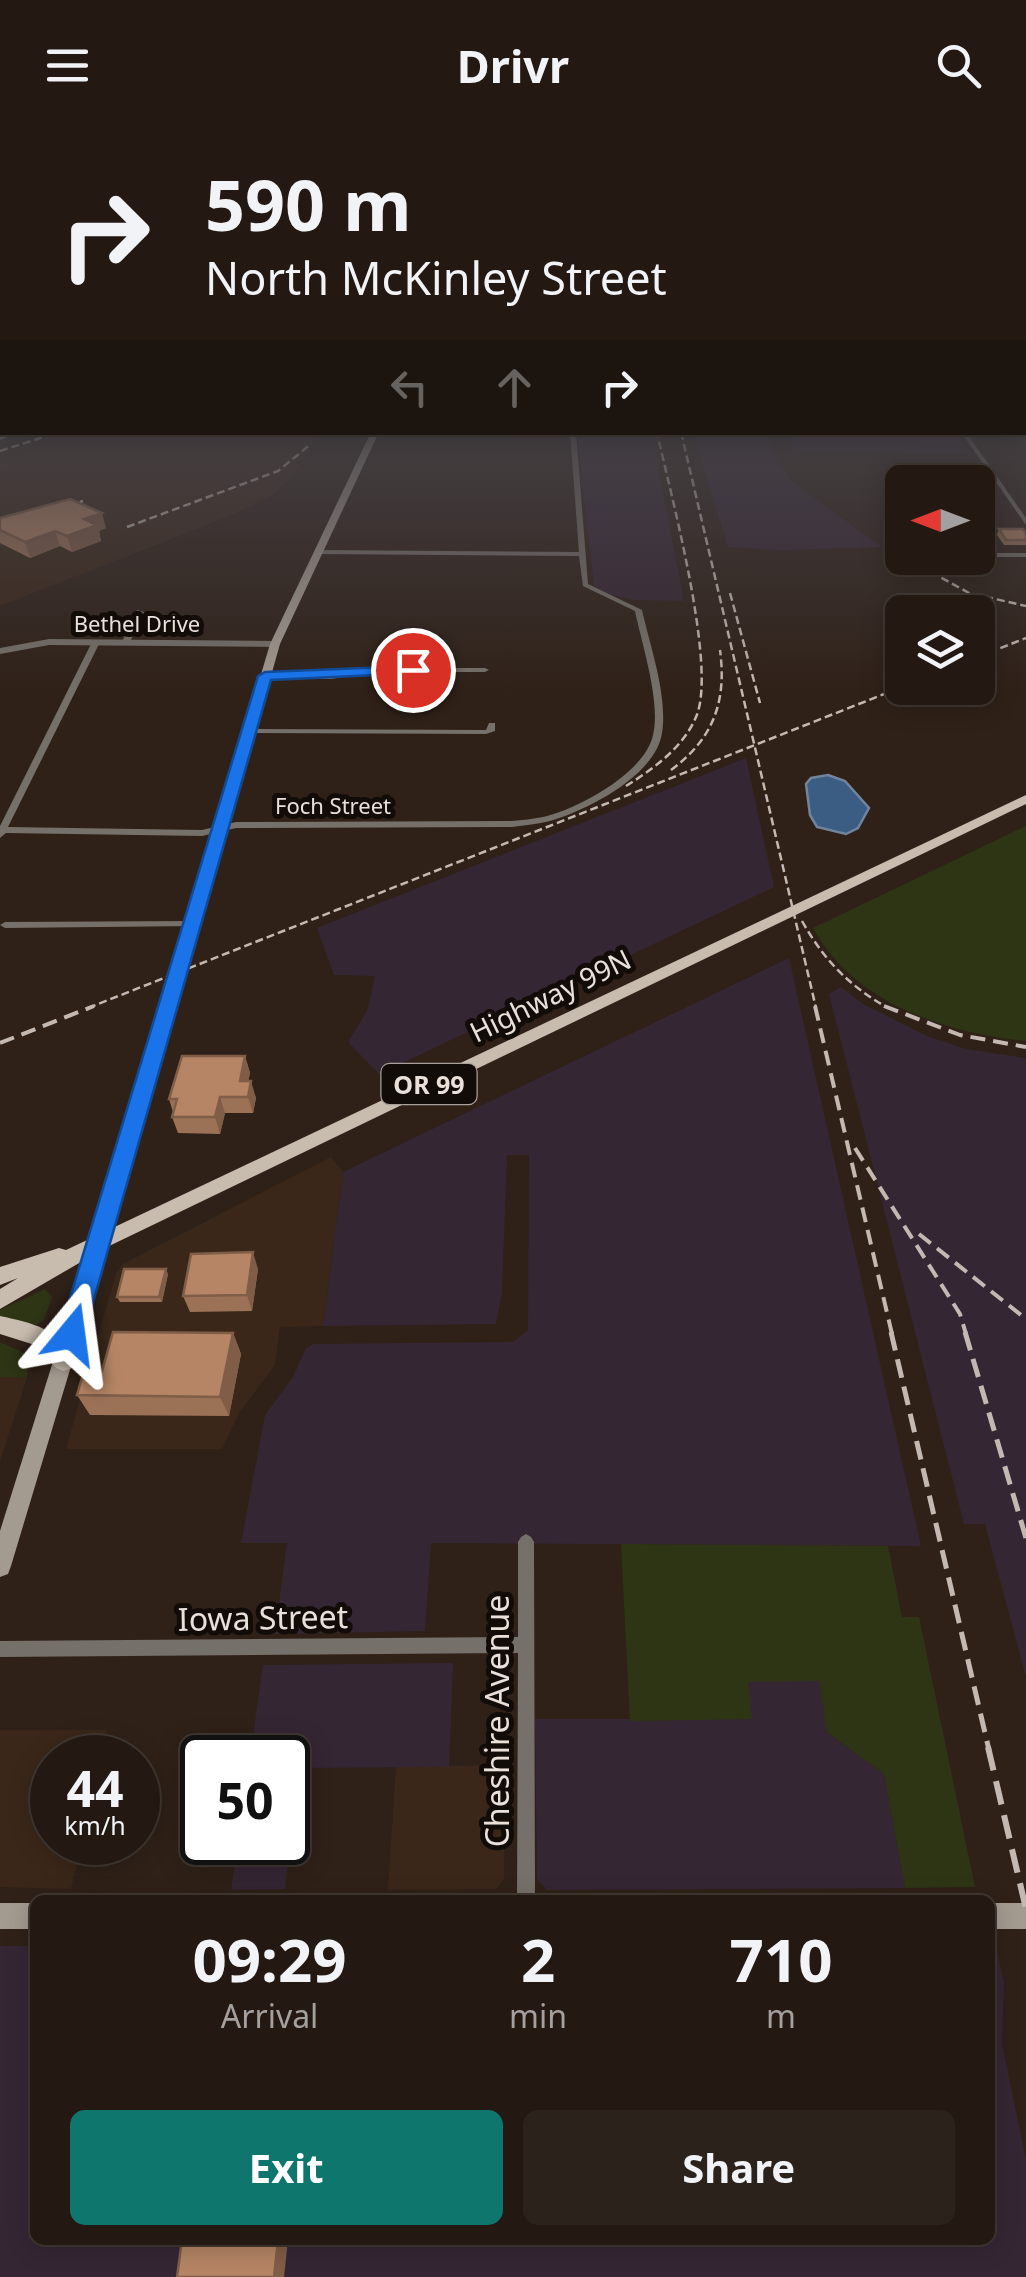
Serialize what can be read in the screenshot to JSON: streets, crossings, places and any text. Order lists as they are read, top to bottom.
{
  "streets": {
    "main road": ["Highway 99N", "OR 99"],
    "street": [
      "Bethel Drive",
      "Foch Street",
      "Iowa Street",
      "Cheshire Avenue"
    ]
  },
  "crossings": [
    ["Iowa Street", "Cheshire Avenue"]
  ],
  "north": "left",
  "page": {
    "header": "Drivr",
    "turn": ["590 m", "North McKinley Street"],
    "speed": "44 km/h",
    "limit": "50",
    "eta": [
      "09:29",
      "Arrival",
      "2",
      "min",
      "710",
      "m"
    ],
    "buttons": ["Exit", "Share"]
  }
}
